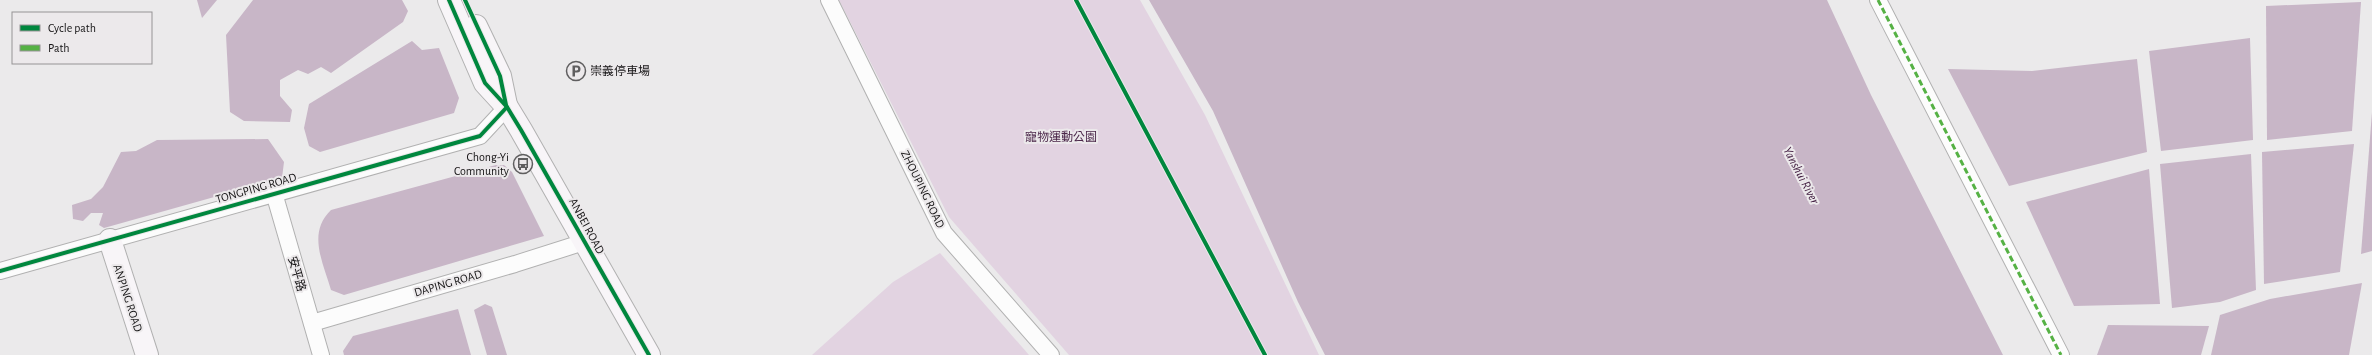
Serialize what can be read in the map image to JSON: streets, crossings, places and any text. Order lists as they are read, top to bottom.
{
  "streets": {
    "street": [
      "TONGPING ROAD",
      "ZHOUPING ROAD",
      "ANBEI ROAD",
      "安平路",
      "DAPING ROAD",
      "ANPING ROAD"
    ]
  },
  "crossings": [
    ["TONGPING ROAD", "ANBEI ROAD"],
    ["TONGPING ROAD", "安平路"],
    ["TONGPING ROAD", "ANPING ROAD"],
    ["ANBEI ROAD", "DAPING ROAD"],
    ["安平路", "DAPING ROAD"]
  ],
  "water": ["Yanshui River"],
  "parks": ["寵物運動公園"],
  "places": {
    "parking": ["崇義停車場"],
    "bus stop": ["Chong-Yi Community"]
  },
  "legend": ["Cycle path", "Path"]
}
